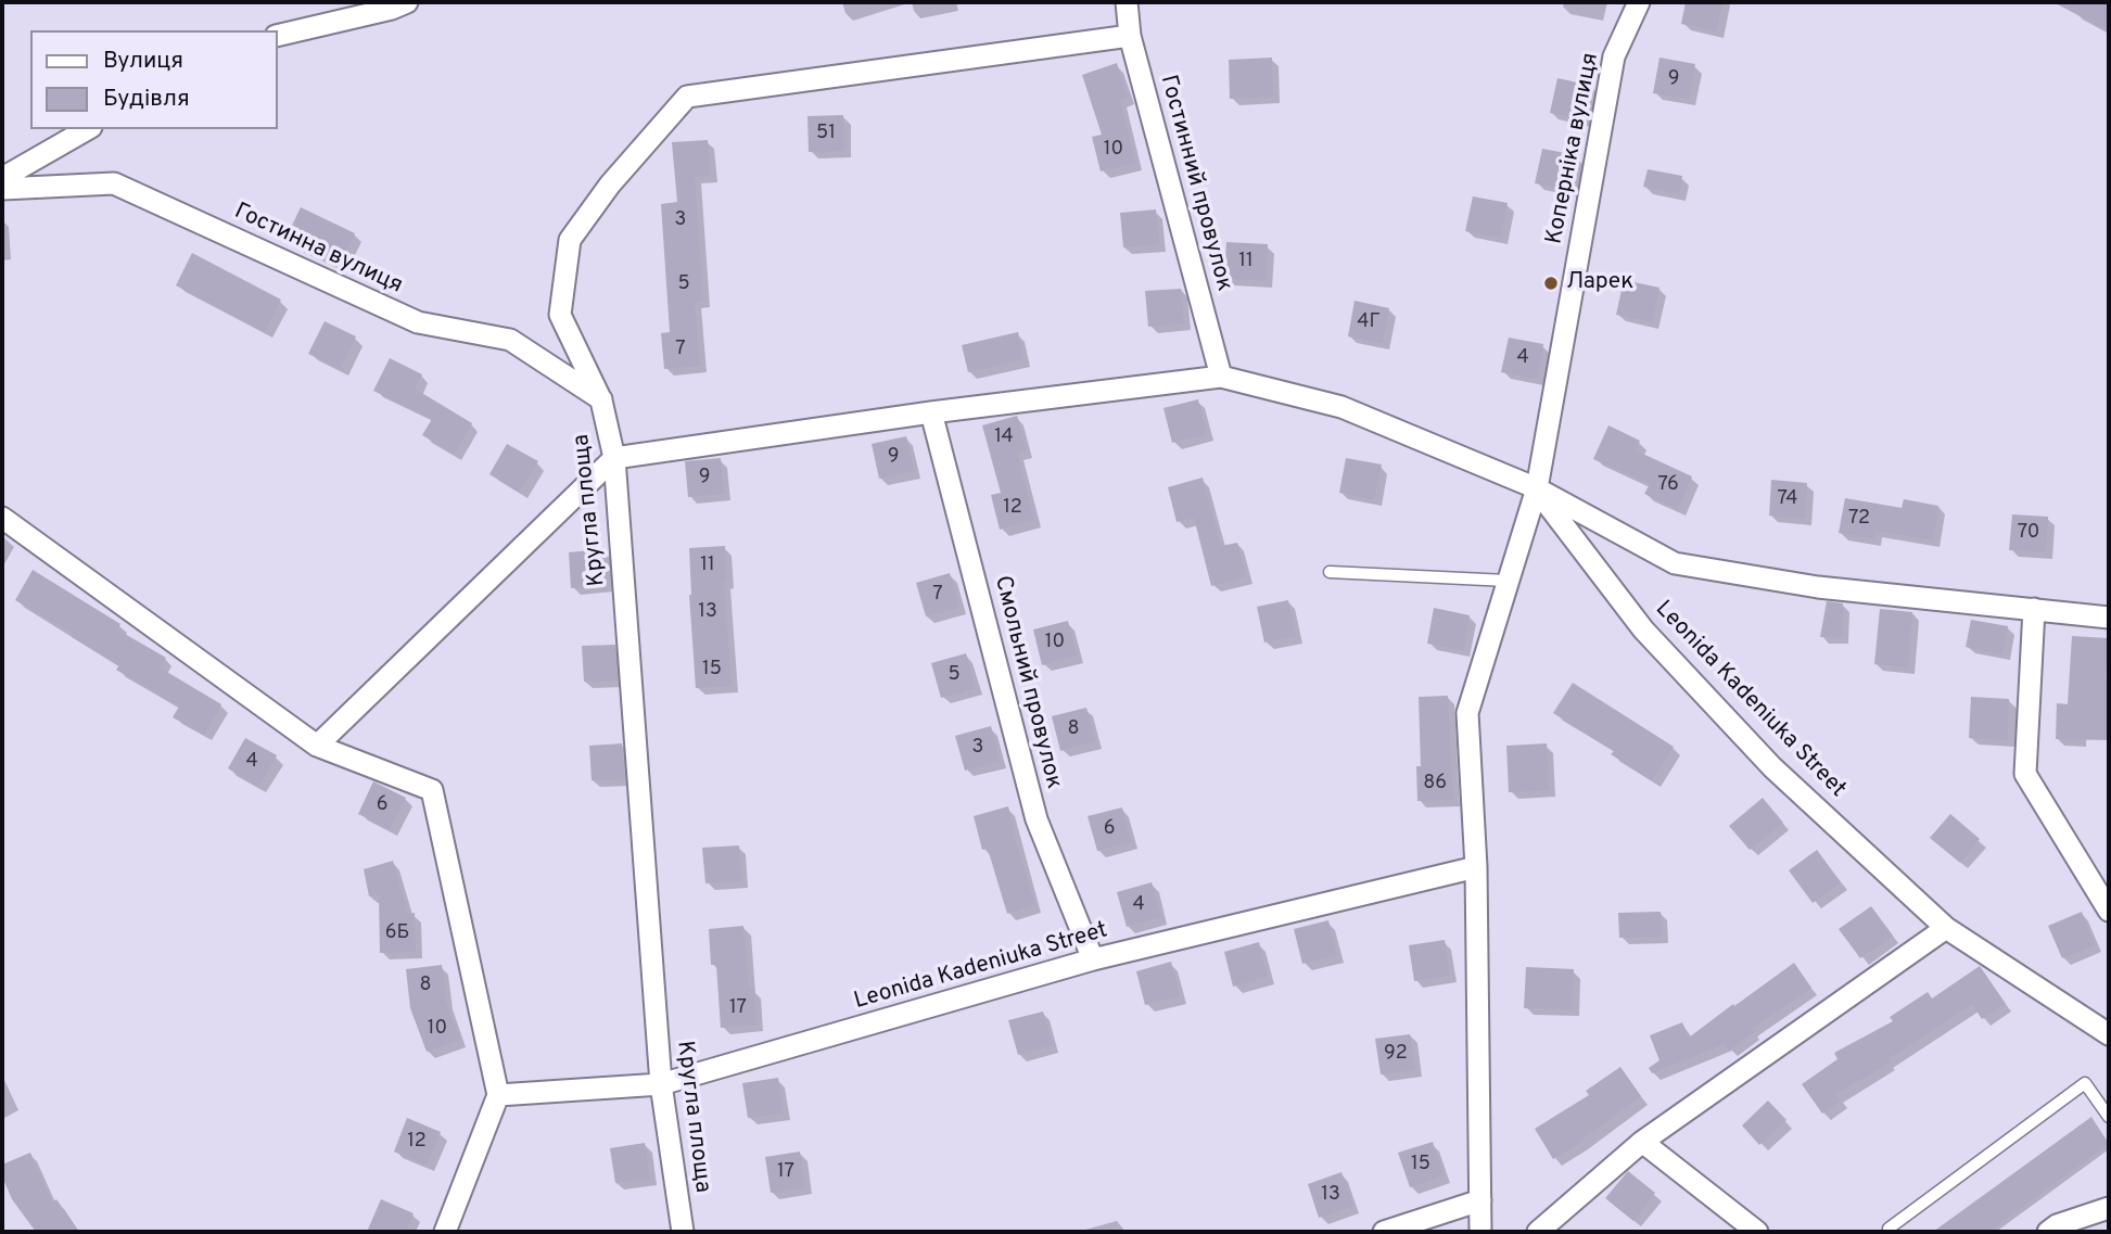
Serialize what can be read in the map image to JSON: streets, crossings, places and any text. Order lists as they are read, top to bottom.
{
  "streets": {
    "street": [
      "Коперніка вулиця",
      "Гостинний провулок",
      "Гостинна вулиця",
      "Кругла площа",
      "Смольний провулок",
      "Leonida Kadeniuka Street"
    ]
  },
  "crossings": [
    ["Коперніка вулиця", "Leonida Kadeniuka Street"],
    ["Гостинний провулок", "Кругла площа"],
    ["Гостинна вулиця", "Кругла площа"],
    ["Кругла площа", "Leonida Kadeniuka Street"],
    ["Смольний провулок", "Leonida Kadeniuka Street"]
  ],
  "places": ["Ларек"],
  "house_numbers": [
    "9",
    "51",
    "10",
    "3",
    "11",
    "5",
    "4Г",
    "7",
    "4",
    "14",
    "9",
    "9",
    "76",
    "74",
    "12",
    "72",
    "70",
    "11",
    "7",
    "13",
    "10",
    "15",
    "5",
    "8",
    "3",
    "4",
    "86",
    "6",
    "6",
    "4",
    "6Б",
    "8",
    "17",
    "10",
    "92",
    "12",
    "15",
    "17",
    "13"
  ],
  "legend": ["Вулиця", "Будівля"]
}
